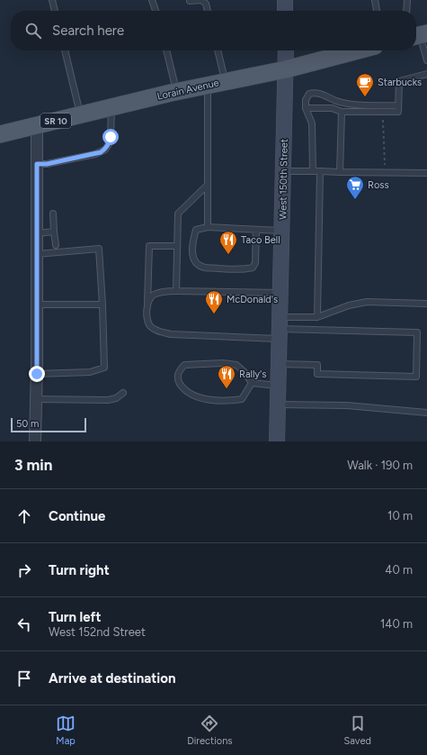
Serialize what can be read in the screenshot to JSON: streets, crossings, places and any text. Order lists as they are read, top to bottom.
{
  "streets": {
    "main road": ["Lorain Avenue", "SR 10", "West 150th Street"]
  },
  "crossings": [
    ["Lorain Avenue", "West 150th Street"]
  ],
  "places": {
    "cafe": ["Starbucks"],
    "supermarket": ["Ross"],
    "restaurant": ["Taco Bell", "McDonald's", "Rally's"]
  },
  "scale_bar": "50 m",
  "page": {
    "search": "Search here",
    "scale": "50 m",
    "heading": ["3 min", "Walk · 190 m"],
    "list": [
      ["Continue", "10 m"],
      ["Turn right", "40 m"],
      ["Turn left", "West 152nd Street", "140 m"],
      "Arrive at destination"
    ],
    "nav": ["Map", "Directions", "Saved"]
  }
}
